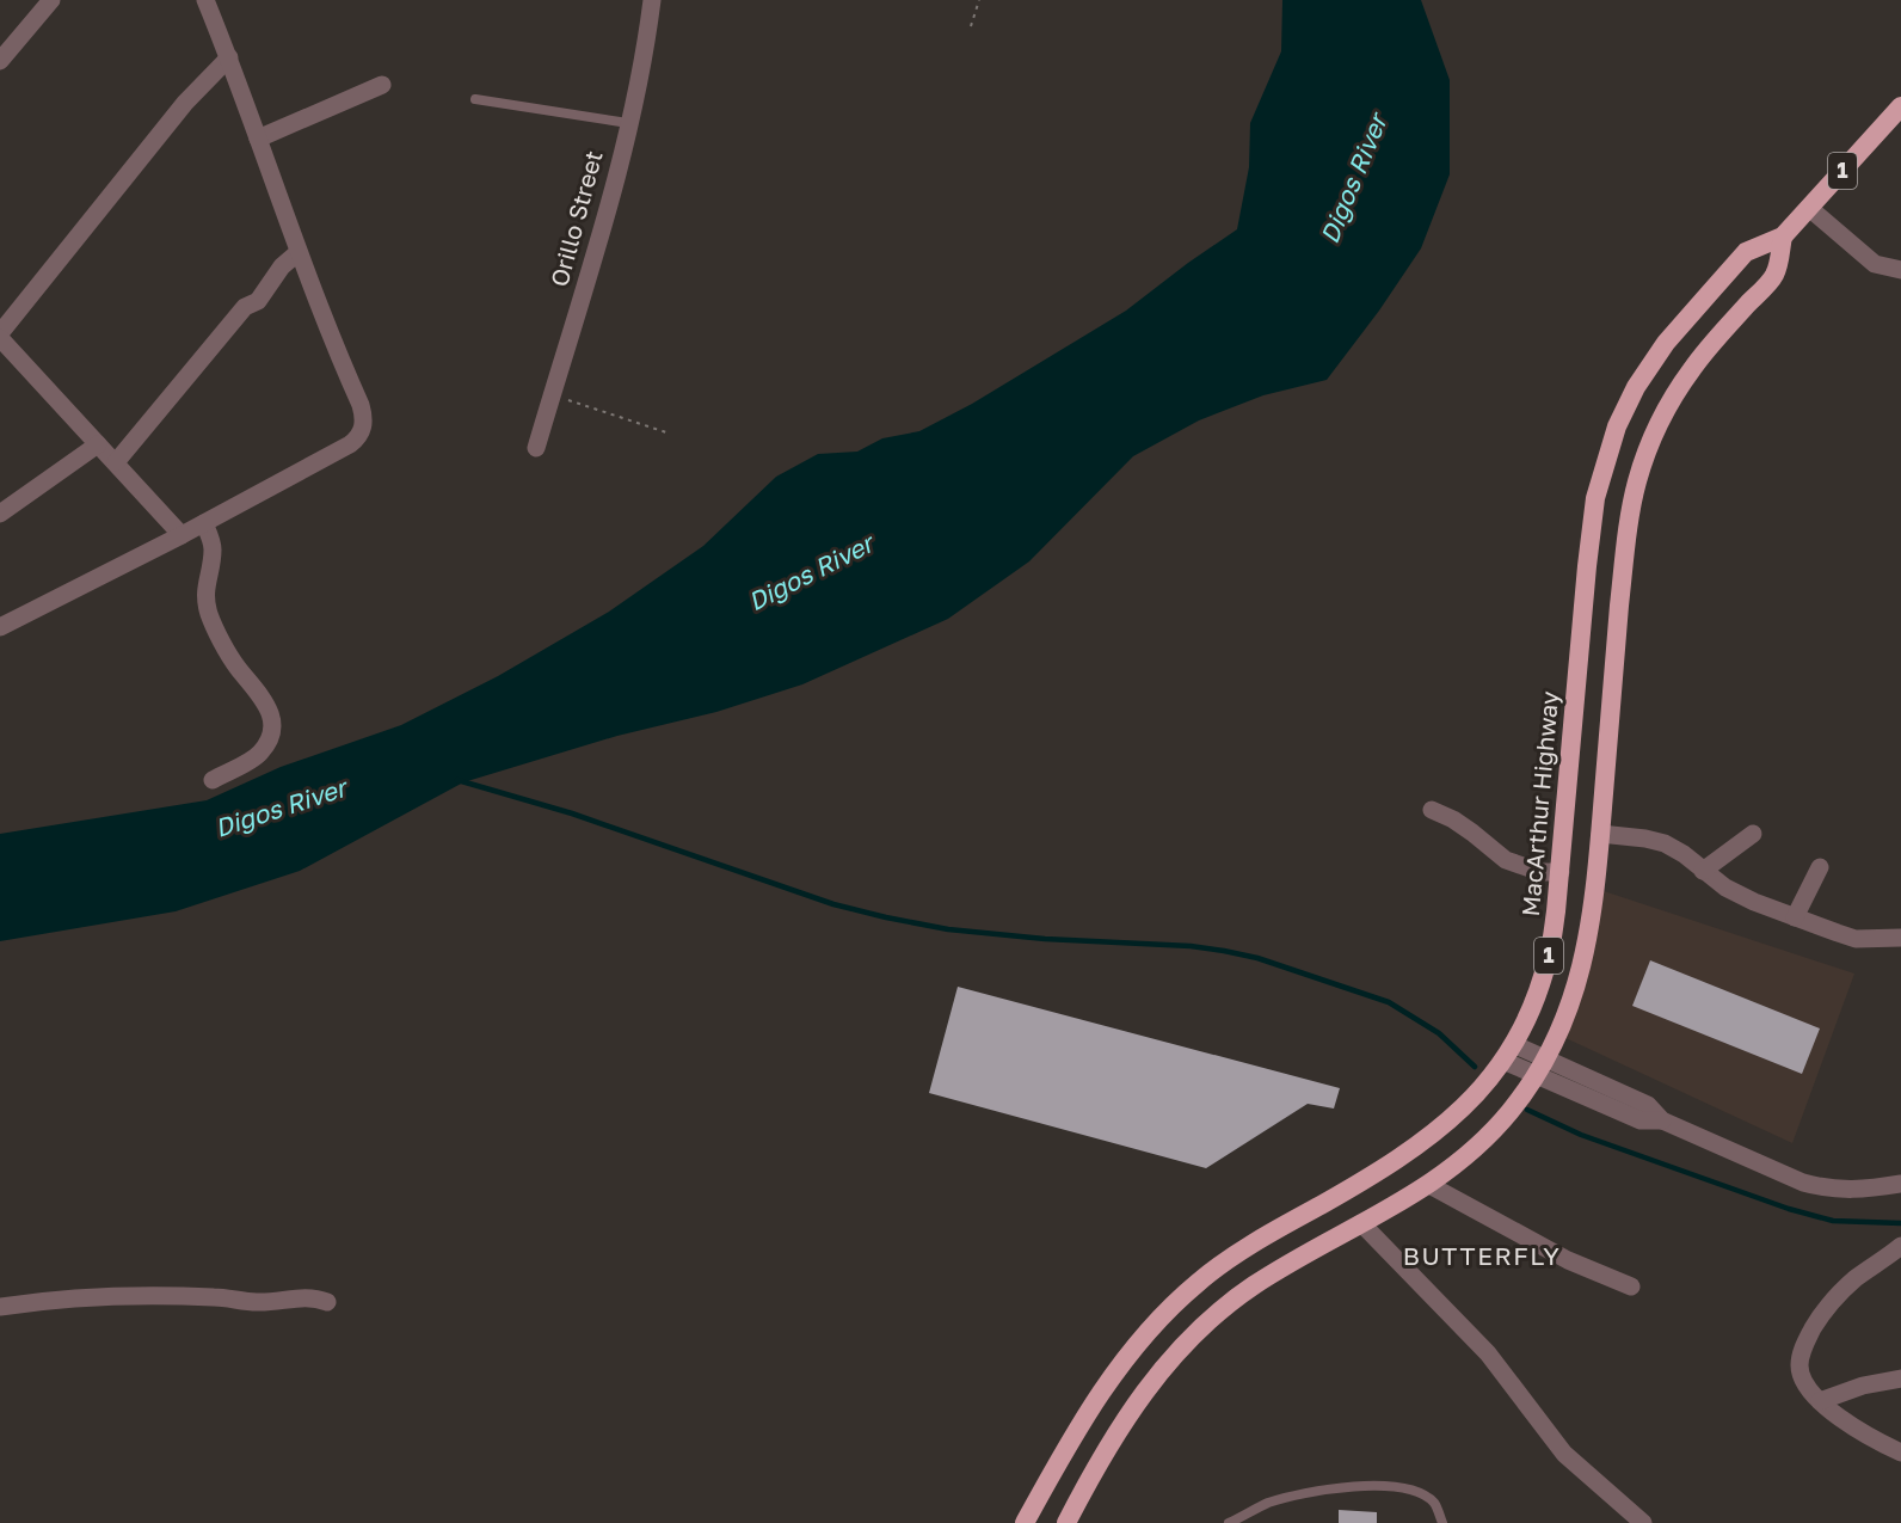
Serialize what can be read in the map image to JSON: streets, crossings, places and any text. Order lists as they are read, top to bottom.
{
  "streets": {
    "highway": ["1", "MacArthur Highway"],
    "street": ["Orillo Street"]
  },
  "crossings": [
    ["1", "MacArthur Highway"]
  ],
  "districts": ["BUTTERFLY"],
  "water": ["Digos River"]
}
